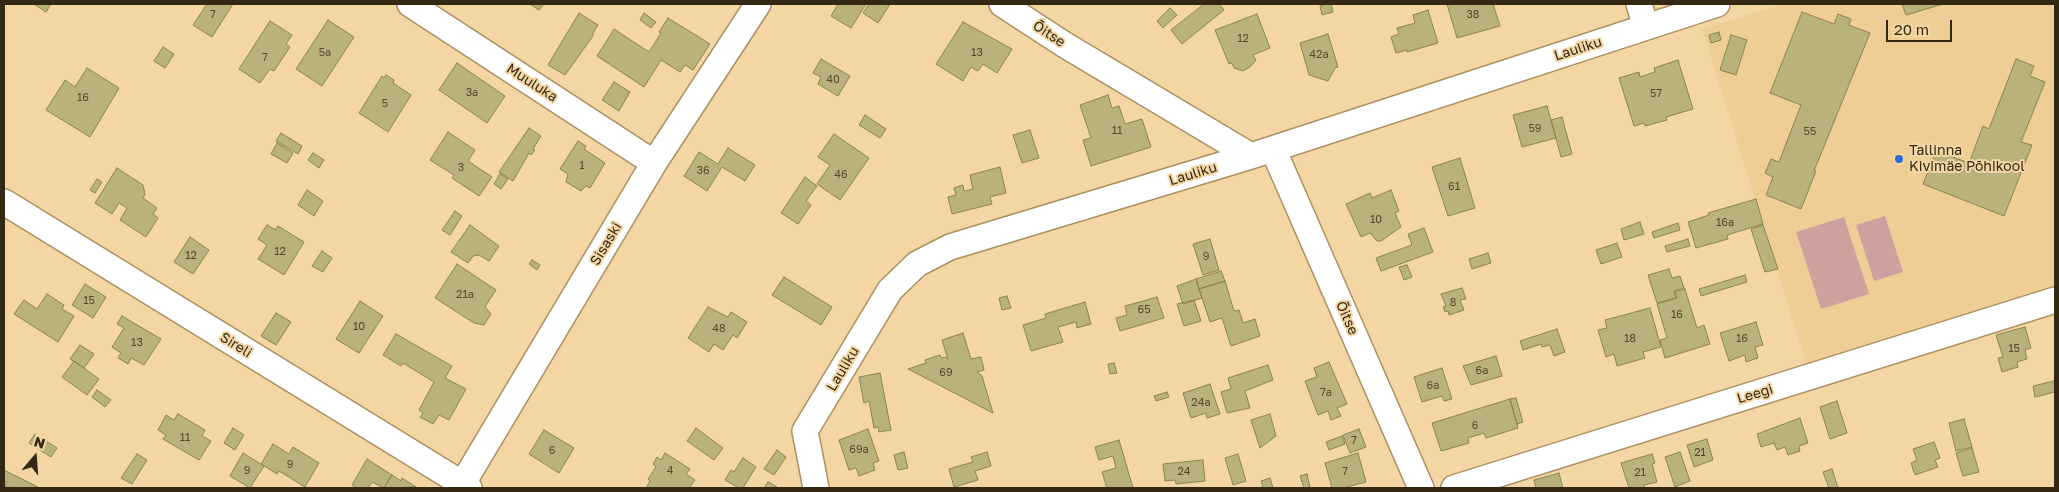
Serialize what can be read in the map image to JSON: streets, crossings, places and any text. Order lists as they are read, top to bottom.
{
  "streets": {
    "street": [
      "Õitse",
      "Lauliku",
      "Muuluka",
      "Sisaski",
      "Sireli",
      "Leegi"
    ]
  },
  "crossings": [
    ["Õitse", "Lauliku"],
    ["Muuluka", "Sisaski"],
    ["Sisaski", "Sireli"]
  ],
  "places": ["Tallinna Kivimäe Põhikool"],
  "house_numbers": [
    "7",
    "38",
    "12",
    "5a",
    "13",
    "42a",
    "7",
    "40",
    "3a",
    "57",
    "16",
    "5",
    "59",
    "11",
    "55",
    "1",
    "3",
    "36",
    "46",
    "61",
    "10",
    "16a",
    "12",
    "12",
    "9",
    "21a",
    "15",
    "8",
    "65",
    "16",
    "10",
    "48",
    "18",
    "16",
    "13",
    "15",
    "6a",
    "69",
    "6a",
    "7a",
    "24a",
    "6",
    "11",
    "7",
    "69a",
    "6",
    "21",
    "9",
    "9",
    "4",
    "24",
    "7",
    "21"
  ],
  "scale_bar": "20 m",
  "north": "top"
}
